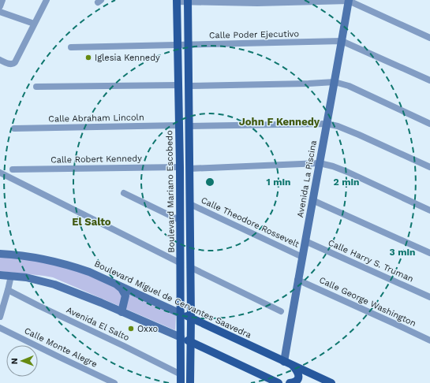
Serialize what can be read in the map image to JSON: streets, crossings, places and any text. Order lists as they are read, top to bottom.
{
  "streets": {
    "main road": ["Avenida La Piscina", "Boulevard Mariano Escobedo", "Boulevard Miguel de Cervantes Saavedra"],
    "street": [
      "Calle Poder Ejecutivo",
      "Calle Abraham Lincoln",
      "Calle Robert Kennedy",
      "Calle Theodore Rossevelt",
      "Calle Harry S. Truman",
      "Calle George Washington",
      "Avenida El Salto",
      "Calle Monte Alegre"
    ]
  },
  "crossings": [
    ["Calle Poder Ejecutivo", "Avenida La Piscina"],
    ["Calle Poder Ejecutivo", "Boulevard Mariano Escobedo"],
    ["Calle Abraham Lincoln", "Boulevard Mariano Escobedo"],
    ["Calle Robert Kennedy", "Boulevard Mariano Escobedo"],
    ["Avenida La Piscina", "Calle Theodore Rossevelt"],
    ["Avenida La Piscina", "Calle Harry S. Truman"],
    ["Avenida La Piscina", "Boulevard Miguel de Cervantes Saavedra"],
    ["Avenida La Piscina", "Calle George Washington"],
    ["Boulevard Mariano Escobedo", "Boulevard Miguel de Cervantes Saavedra"],
    ["Boulevard Mariano Escobedo", "Avenida El Salto"]
  ],
  "districts": ["John F Kennedy", "El Salto"],
  "places": ["Iglesia Kennedy", "Oxxo"],
  "north": "left",
  "rings": ["1 min", "2 min", "3 min"]
}
